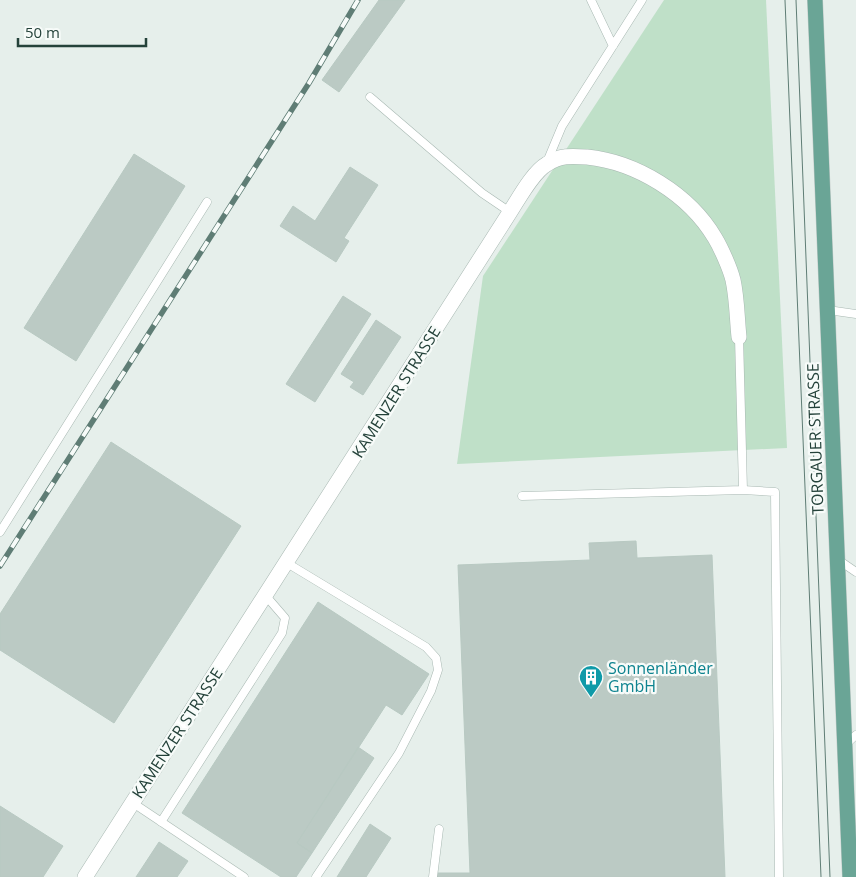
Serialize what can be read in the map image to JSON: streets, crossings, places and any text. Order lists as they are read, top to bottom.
{
  "streets": {
    "main road": ["TORGAUER STRASSE"],
    "street": ["KAMENZER STRASSE"]
  },
  "places": {
    "building": ["Sonnenländer GmbH"]
  },
  "scale_bar": "50 m"
}
